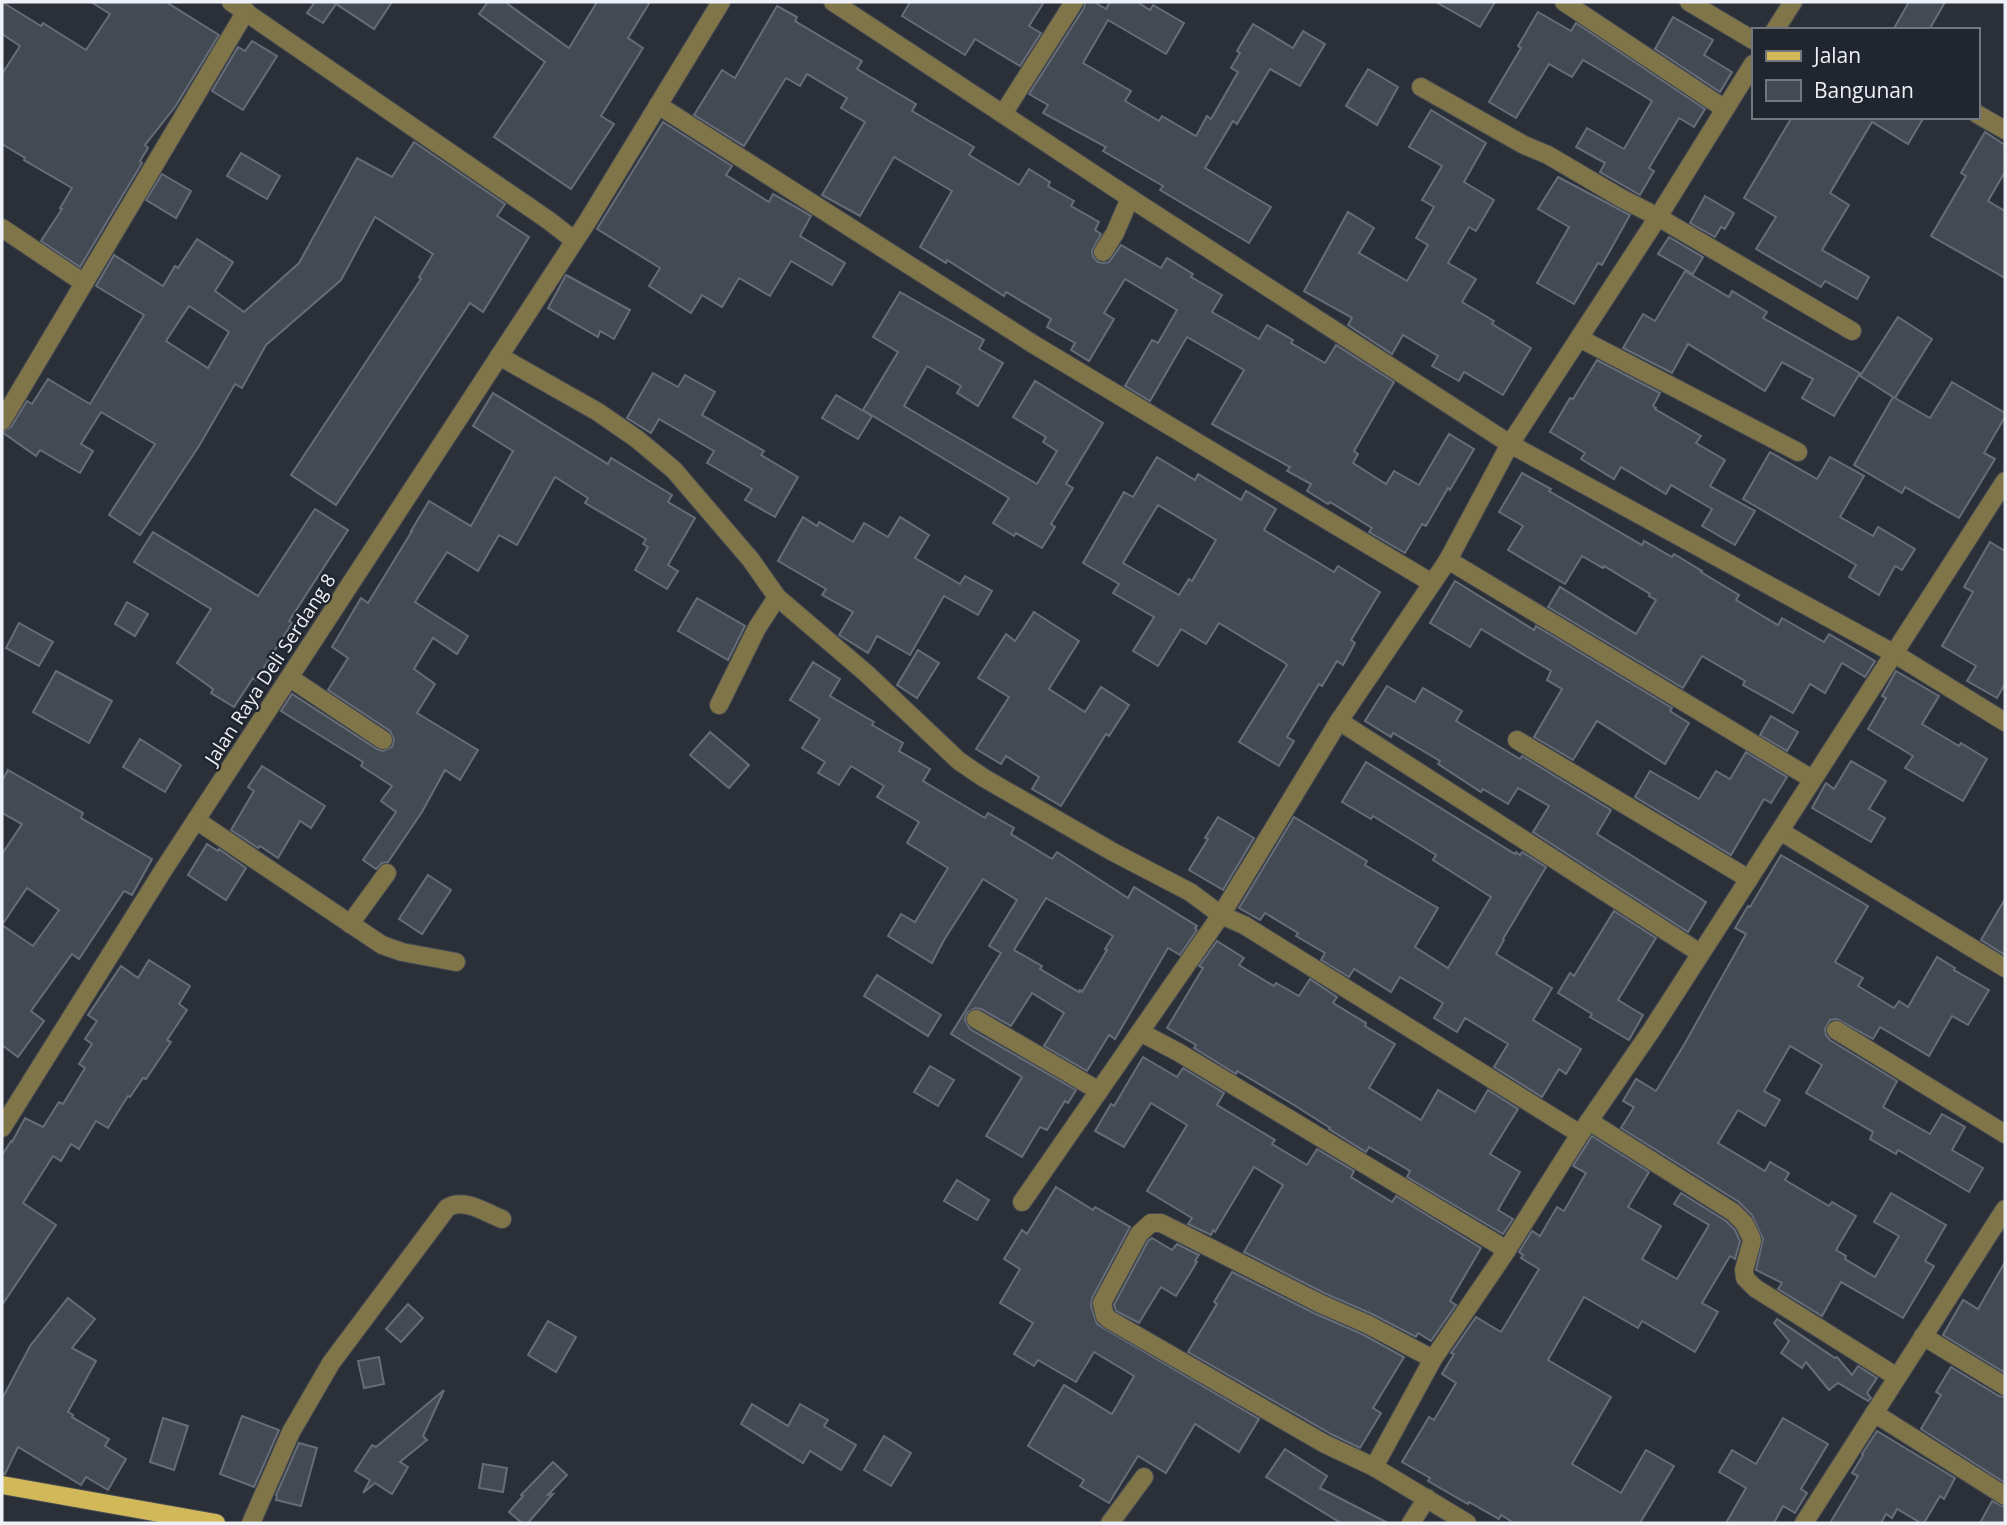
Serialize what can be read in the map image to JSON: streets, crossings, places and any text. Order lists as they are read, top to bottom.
{
  "streets": {
    "street": ["Jalan Raya Deli Serdang 8"]
  },
  "legend": ["Jalan", "Bangunan"]
}
